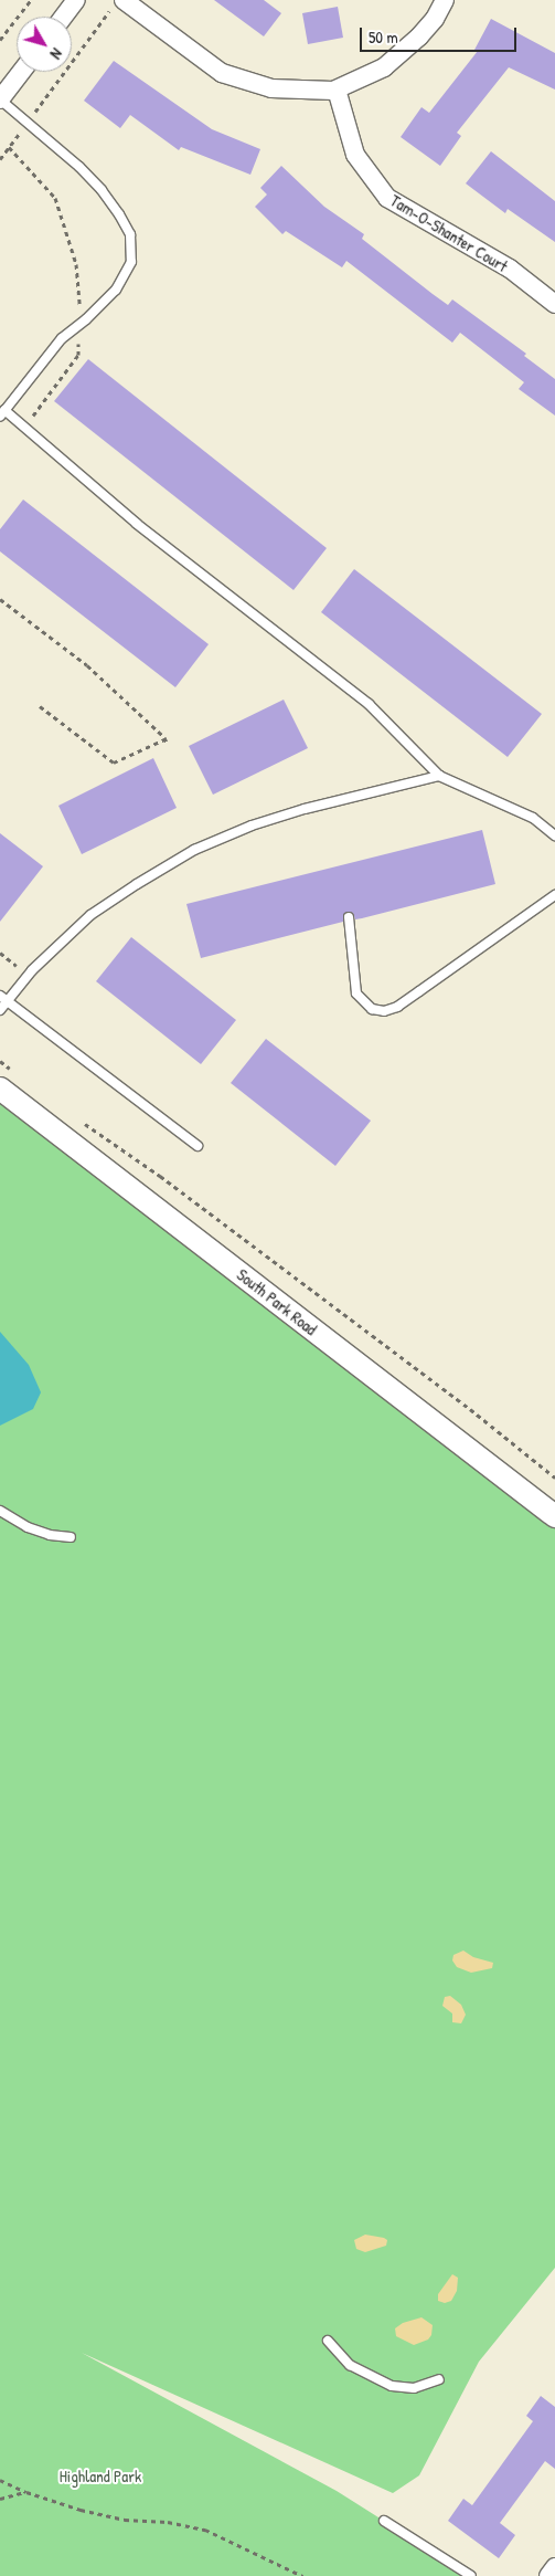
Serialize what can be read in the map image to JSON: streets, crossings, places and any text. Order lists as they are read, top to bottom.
{
  "streets": {
    "street": ["Tam-O-Shanter Court", "South Park Road"]
  },
  "parks": ["Highland Park"],
  "scale_bar": "50 m",
  "north": "bottom right"
}
